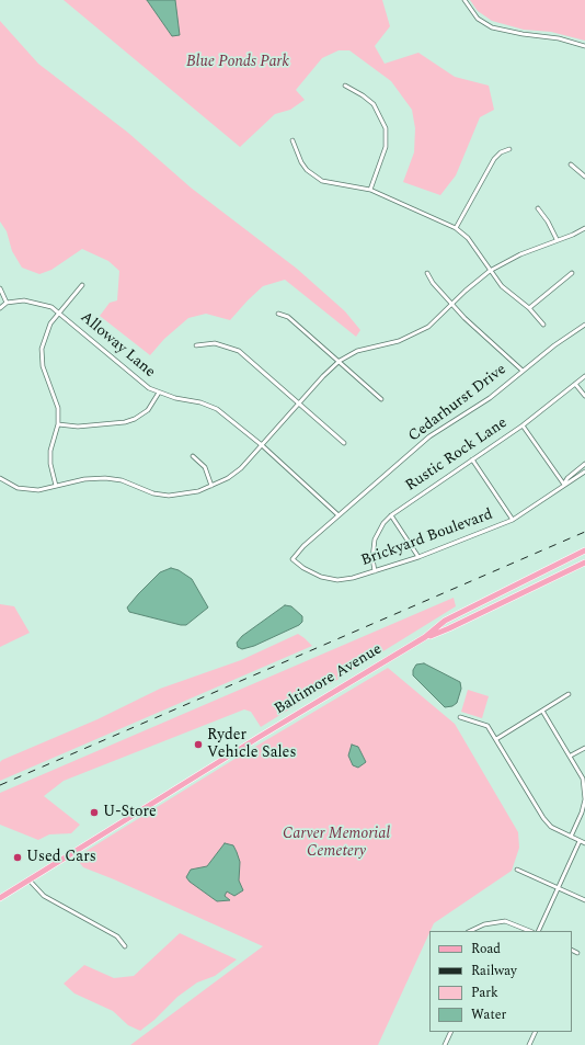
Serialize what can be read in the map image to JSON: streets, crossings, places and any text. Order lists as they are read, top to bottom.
{
  "streets": {
    "main road": ["Baltimore Avenue"],
    "street": [
      "Alloway Lane",
      "Cedarhurst Drive",
      "Rustic Rock Lane",
      "Brickyard Boulevard"
    ]
  },
  "crossings": [
    ["Alloway Lane", "Cedarhurst Drive"],
    ["Cedarhurst Drive", "Brickyard Boulevard"],
    ["Rustic Rock Lane", "Brickyard Boulevard"]
  ],
  "parks": ["Blue Ponds Park", "Carver Memorial Cemetery"],
  "places": ["Ryder Vehicle Sales", "U-Store", "Used Cars"],
  "legend": [
    "Road",
    "Railway",
    "Park",
    "Water"
  ]
}
